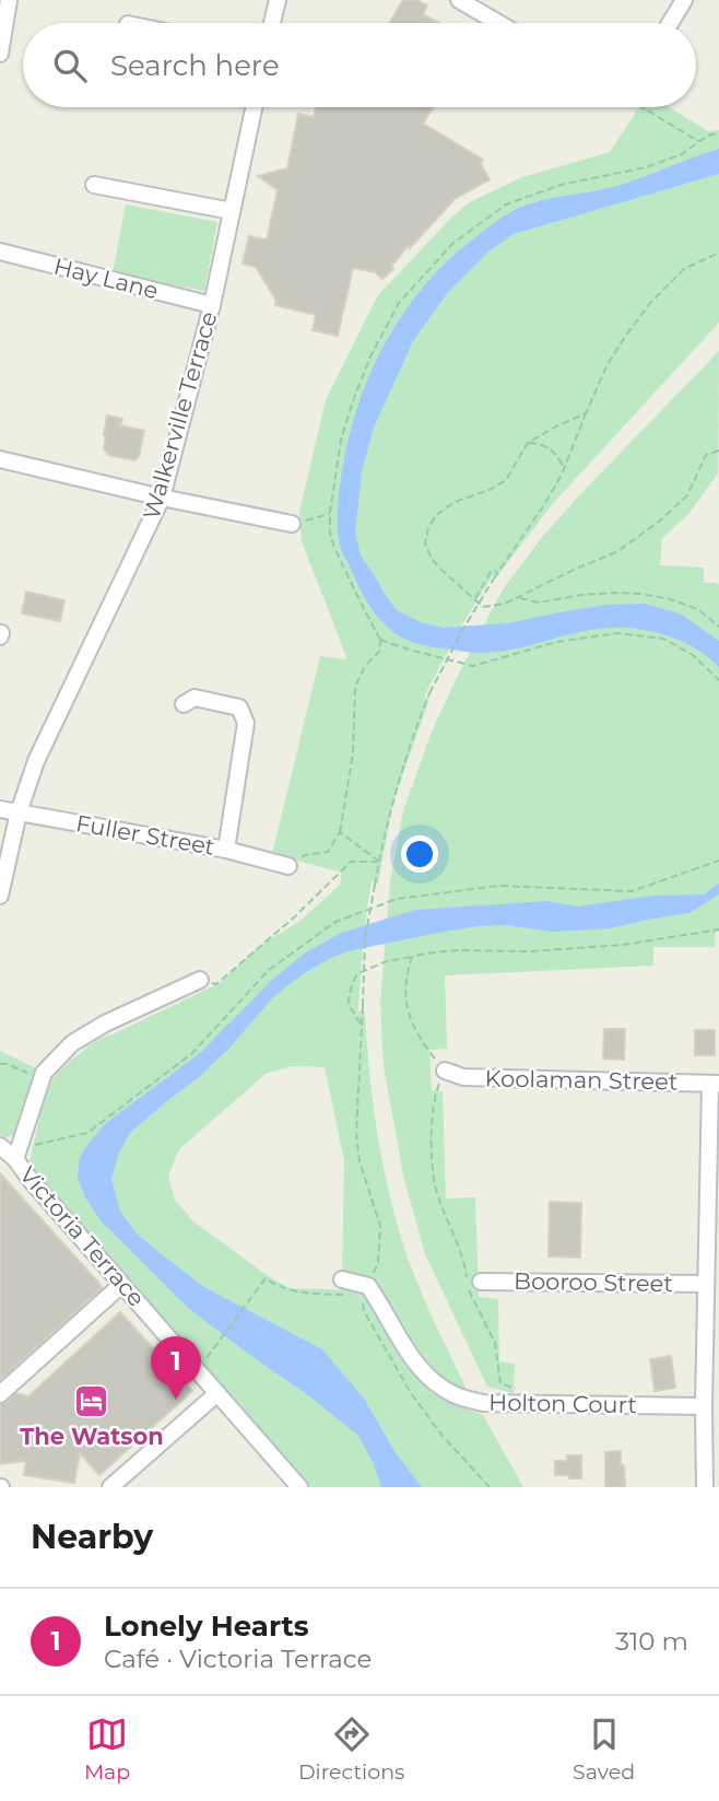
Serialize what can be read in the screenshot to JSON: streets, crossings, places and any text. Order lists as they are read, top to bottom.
{
  "streets": {
    "street": [
      "Hay Lane",
      "Walkerville Terrace",
      "Fuller Street",
      "Koolaman Street",
      "Victoria Terrace",
      "Booroo Street",
      "Holton Court"
    ]
  },
  "crossings": [
    ["Hay Lane", "Walkerville Terrace"],
    ["Walkerville Terrace", "Fuller Street"]
  ],
  "places": {
    "hotel": ["The Watson"]
  },
  "page": {
    "search": "Search here",
    "pins": "1",
    "heading": "Nearby",
    "list": [
      {
        "mark": "1",
        "name": "Lonely Hearts",
        "note": "Café · Victoria Terrace",
        "value": "310 m"
      }
    ],
    "nav": ["Map", "Directions", "Saved"]
  }
}
